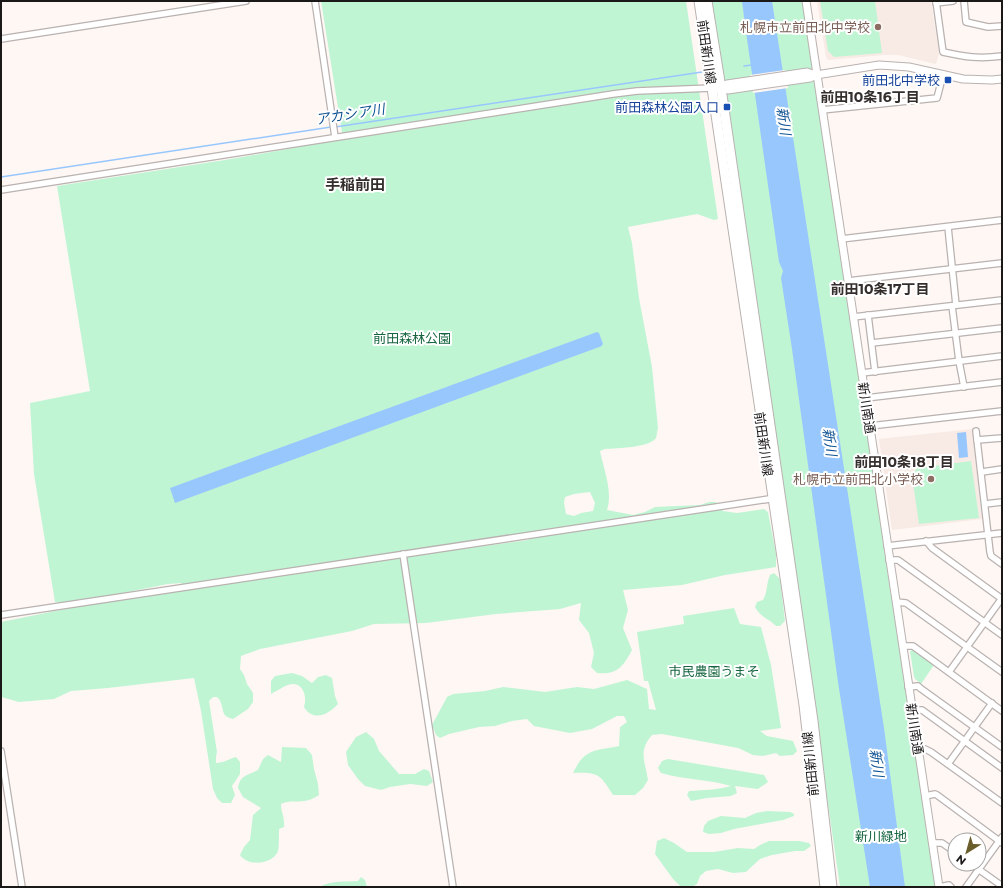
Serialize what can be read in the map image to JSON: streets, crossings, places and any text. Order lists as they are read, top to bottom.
{
  "streets": {
    "main road": ["前田新川線"],
    "street": ["新川南通"]
  },
  "districts": [
    "前田10条16丁目",
    "手稲前田",
    "前田10条17丁目",
    "前田10条18丁目"
  ],
  "water": ["アカシア川", "新川"],
  "parks": ["前田森林公園", "市民農園うまそ", "新川緑地"],
  "places": {
    "other": ["札幌市立前田北中学校", "札幌市立前田北小学校"],
    "transit": ["前田北中学校", "前田森林公園入口"]
  },
  "north": "bottom left"
}
